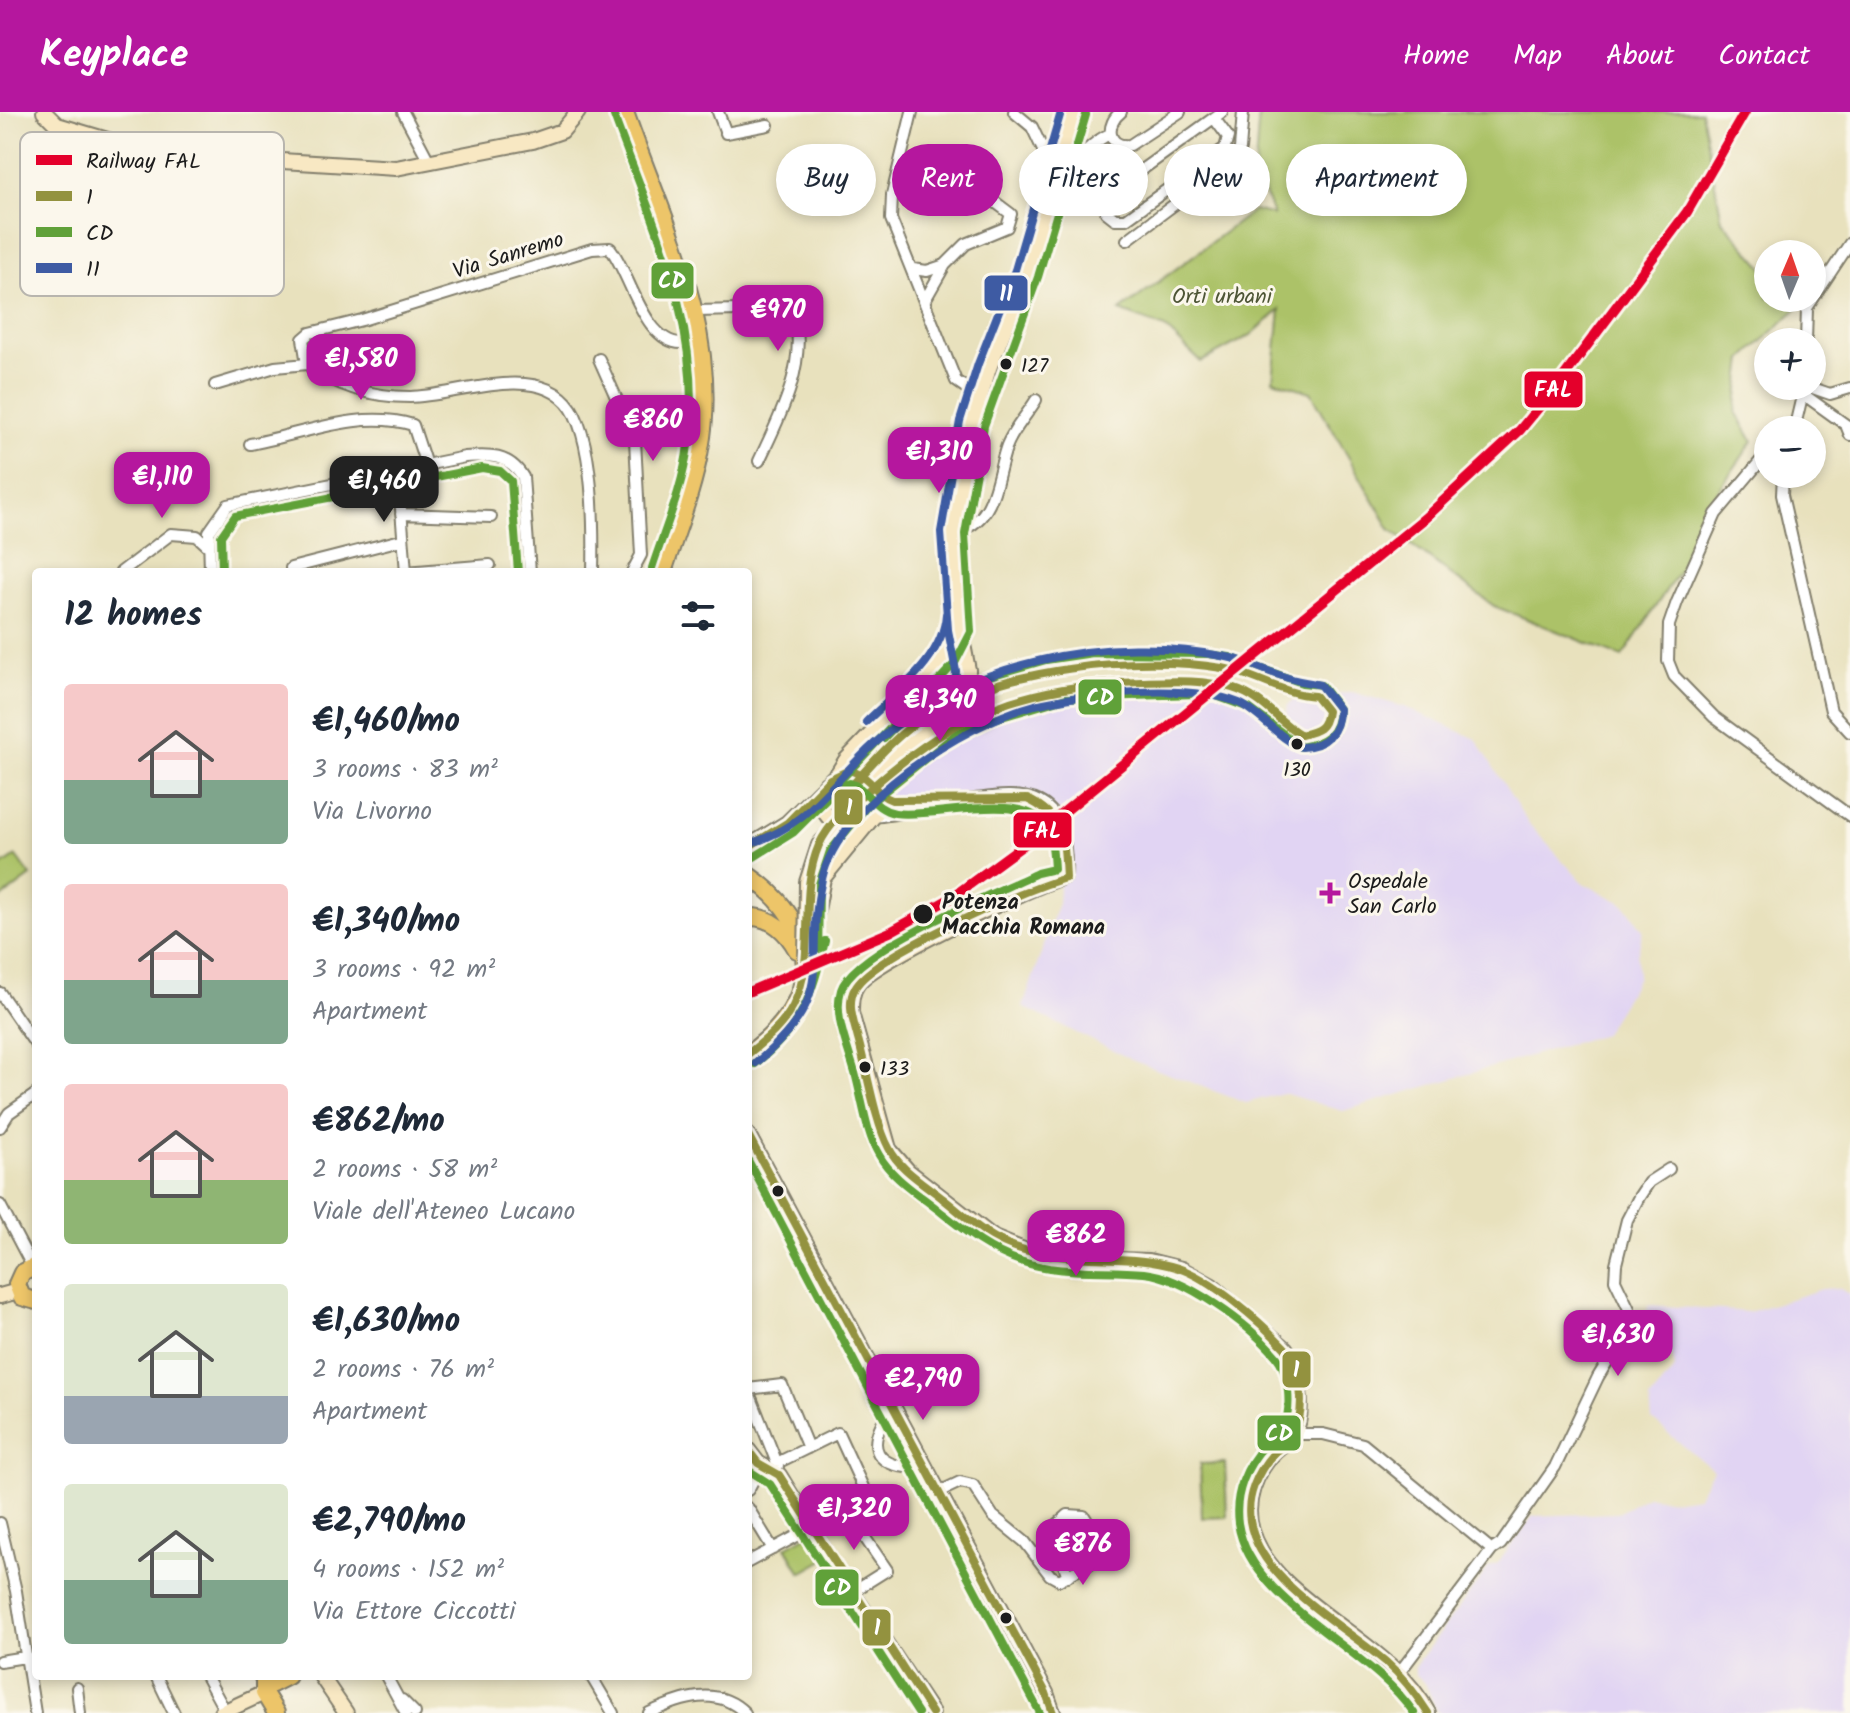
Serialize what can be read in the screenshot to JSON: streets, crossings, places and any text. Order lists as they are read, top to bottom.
{
  "streets": {
    "street": ["Via Sanremo"]
  },
  "parks": ["Orti urbani"],
  "places": {
    "other": [
      "127",
      "130",
      "Potenza Macchia Romana",
      "133"
    ],
    "health": ["Ospedale San Carlo"]
  },
  "lines": [
    "rail line FAL",
    "transit line 11",
    "transit line CD",
    "transit line 1"
  ],
  "legend": [
    "Railway FAL",
    "1",
    "CD",
    "11"
  ],
  "north": "top",
  "page": {
    "header": "Keyplace",
    "nav": [
      "Home",
      "Map",
      "About",
      "Contact"
    ],
    "chip": [
      "Buy",
      "Rent",
      "Filters",
      "New",
      "Apartment"
    ],
    "map_buttons": ["+", "−"],
    "price": [
      "€970",
      "€1,580",
      "€860",
      "€1,310",
      "€1,110",
      "€1,460",
      "€1,340",
      "€862",
      "€1,630",
      "€2,790",
      "€1,320",
      "€876"
    ],
    "heading": "12 homes",
    "list": [
      {
        "name": "€1,460/mo",
        "note": "3 rooms · 83 m² · Via Livorno"
      },
      {
        "name": "€1,340/mo",
        "note": "3 rooms · 92 m² · Apartment"
      },
      {
        "name": "€862/mo",
        "note": "2 rooms · 58 m² · Viale dell'Ateneo Lucano"
      },
      {
        "name": "€1,630/mo",
        "note": "2 rooms · 76 m² · Apartment"
      },
      {
        "name": "€2,790/mo",
        "note": "4 rooms · 152 m² · Via Ettore Ciccotti"
      }
    ]
  }
}
